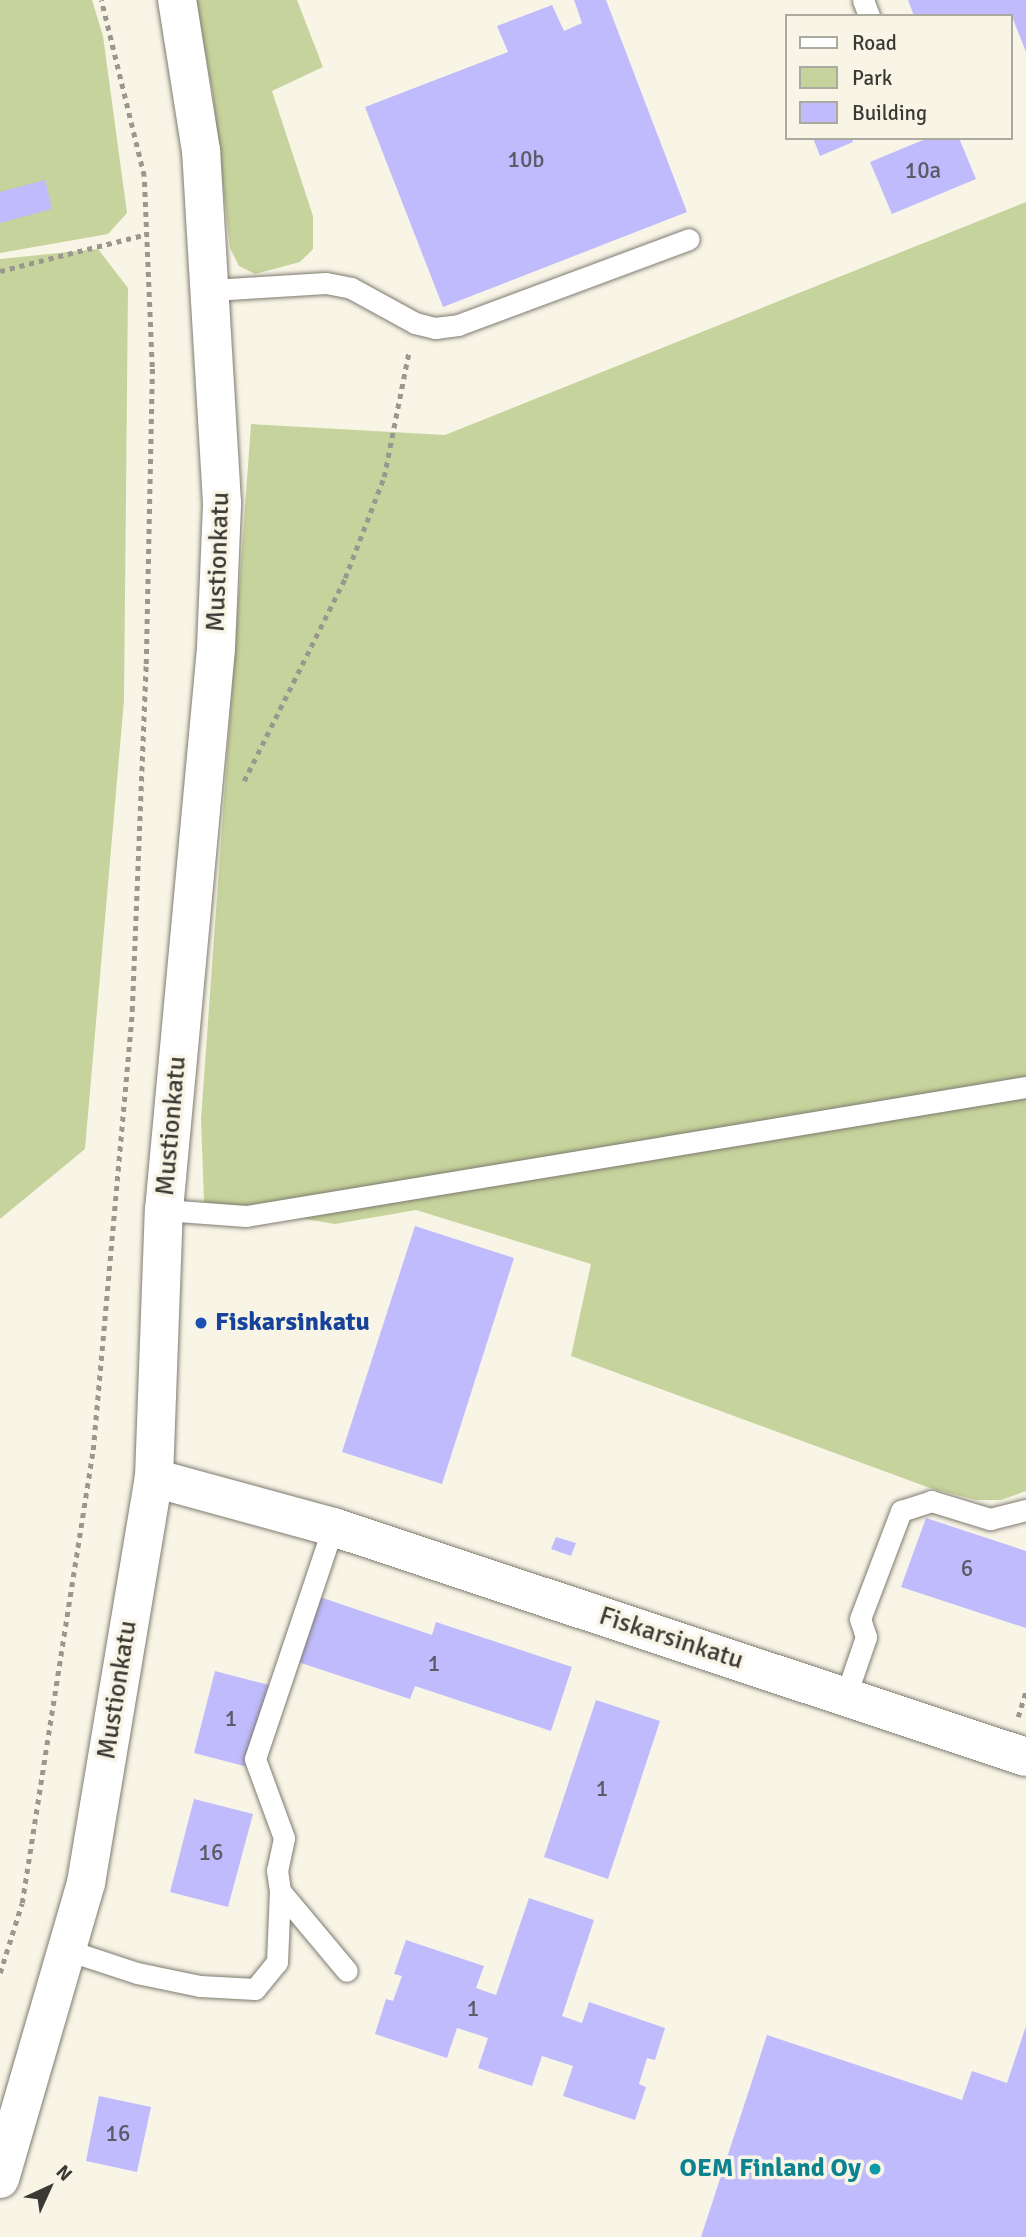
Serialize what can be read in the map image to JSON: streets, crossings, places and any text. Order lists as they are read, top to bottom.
{
  "streets": {
    "street": ["Mustionkatu", "Fiskarsinkatu"]
  },
  "crossings": [
    ["Mustionkatu", "Fiskarsinkatu"]
  ],
  "places": ["Fiskarsinkatu", "OEM Finland Oy"],
  "house_numbers": [
    "10b",
    "10a",
    "6",
    "1",
    "1",
    "1",
    "16",
    "1",
    "16"
  ],
  "legend": ["Road", "Park", "Building"],
  "north": "top right"
}
